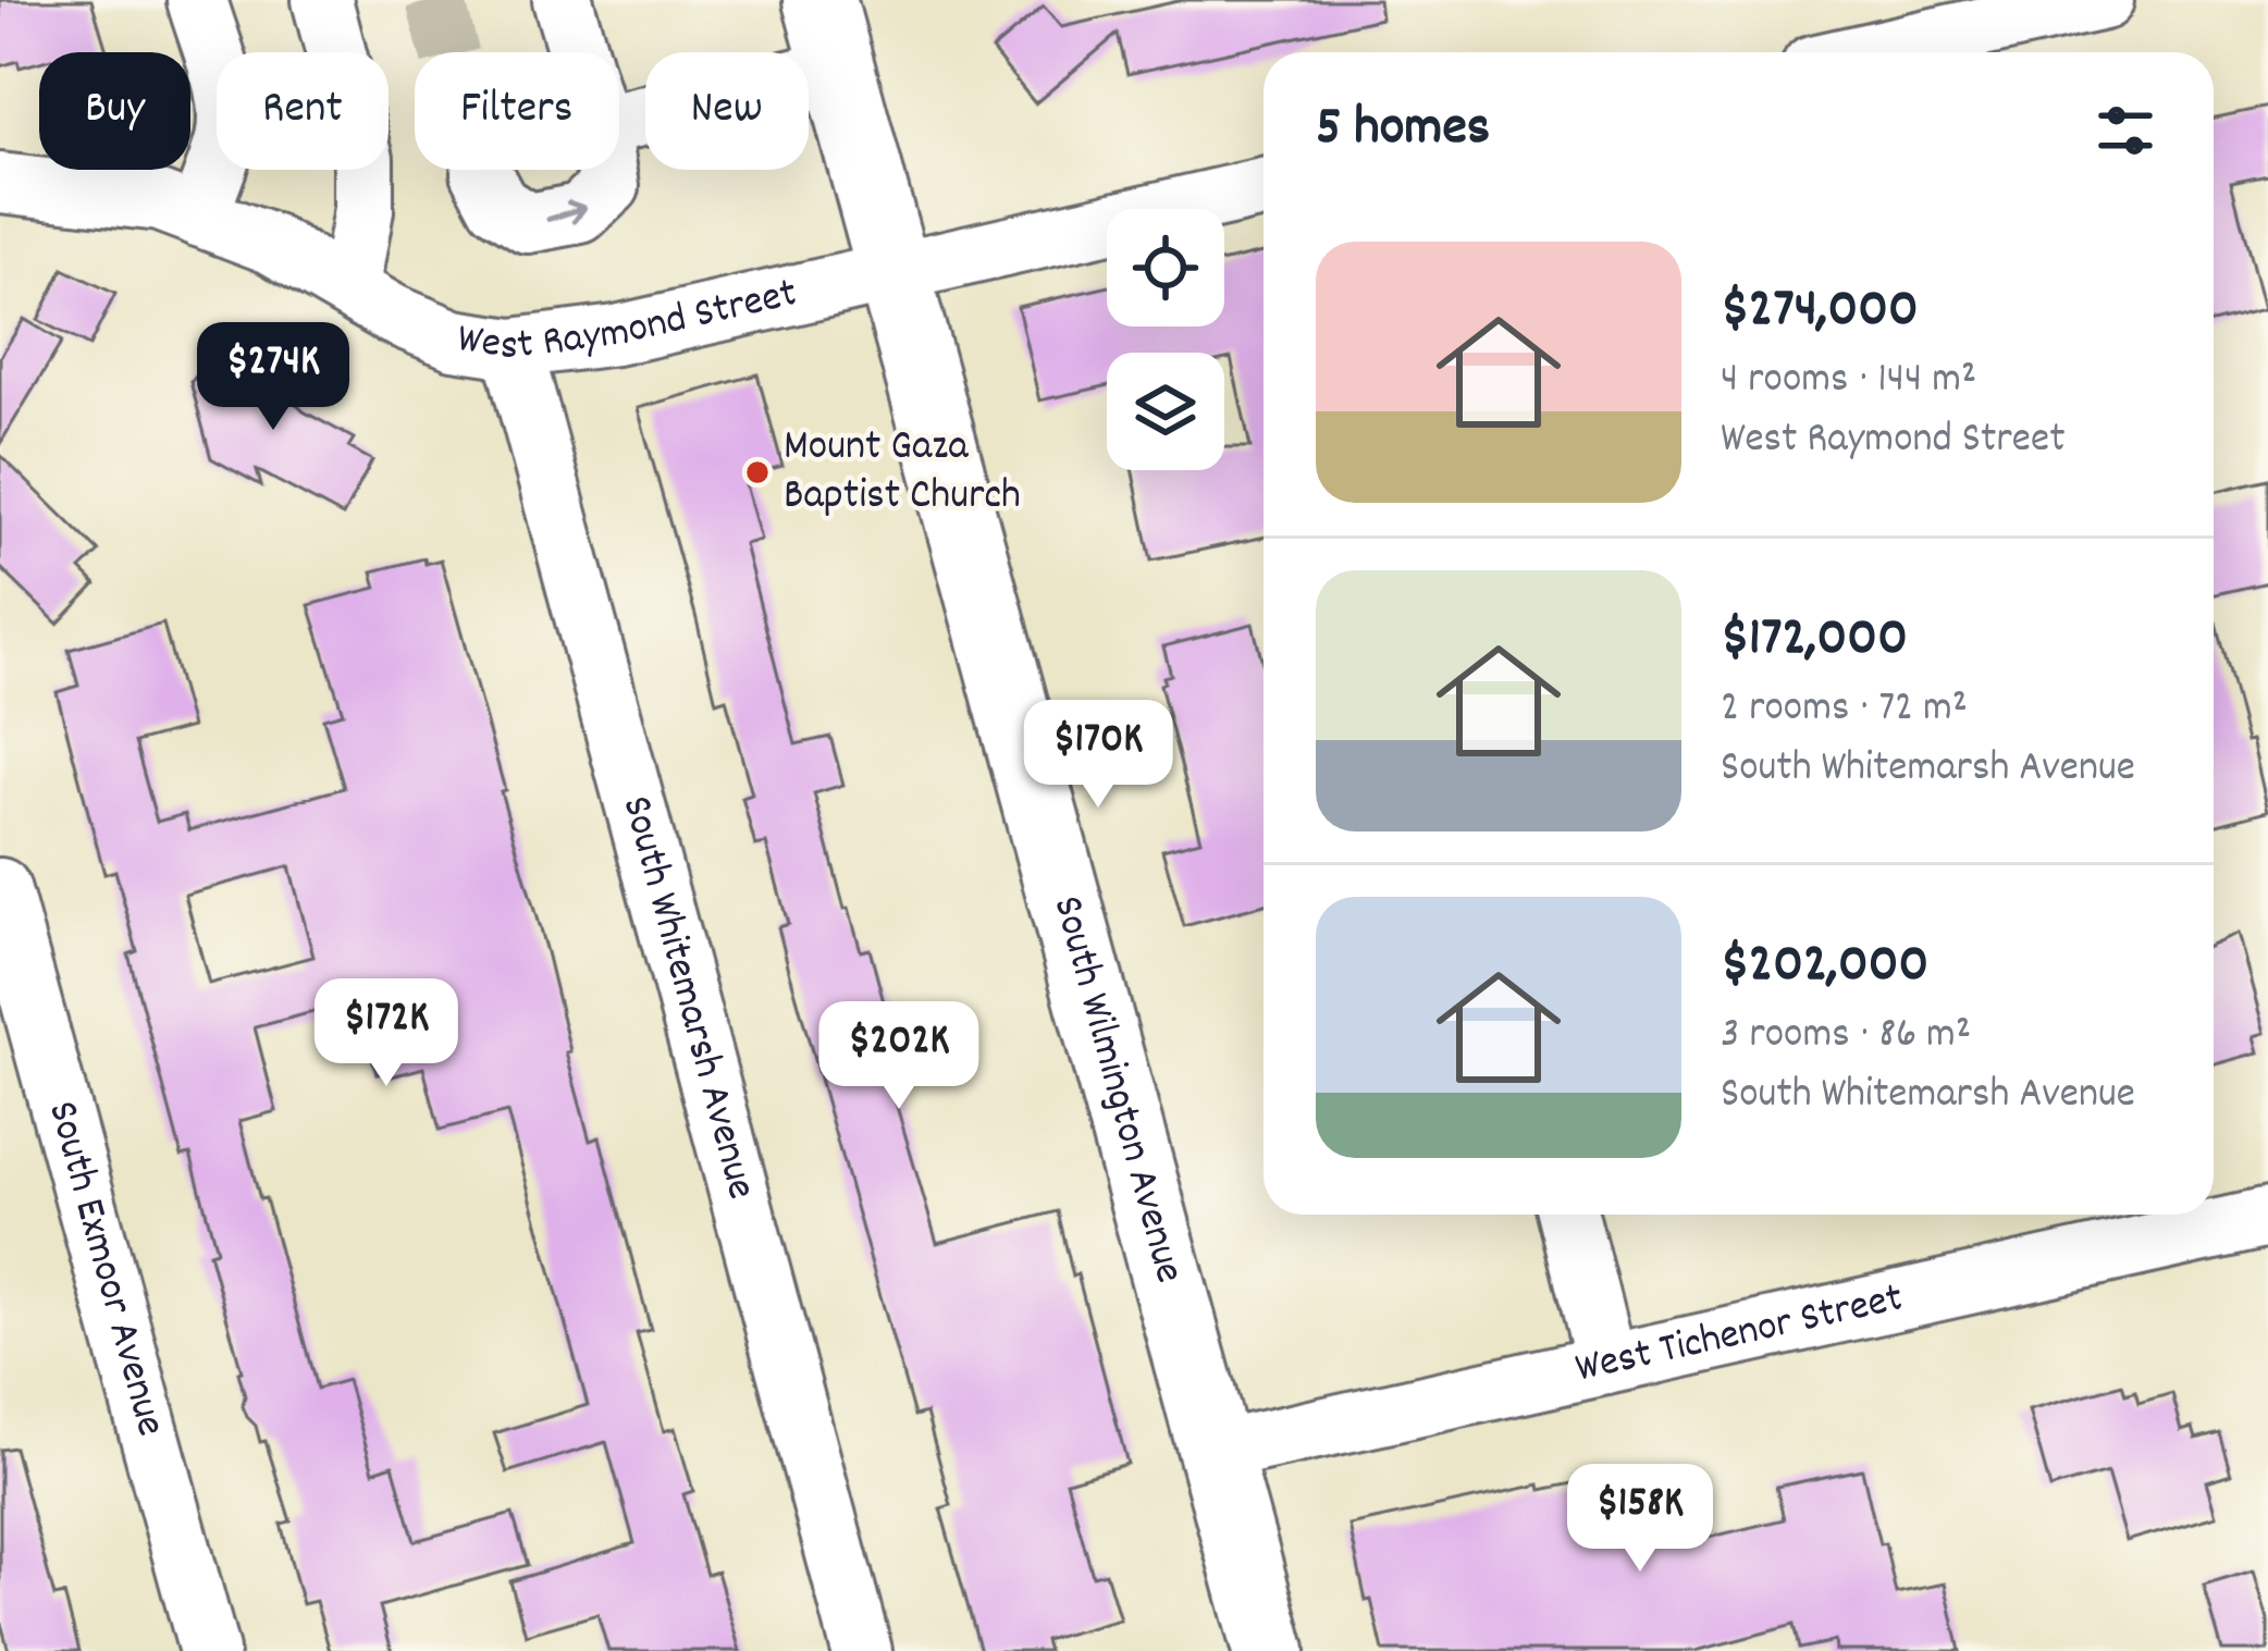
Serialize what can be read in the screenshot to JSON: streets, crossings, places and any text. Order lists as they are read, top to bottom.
{
  "streets": {
    "main road": ["South Wilmington Avenue"],
    "street": [
      "West Raymond Street",
      "South Whitemarsh Avenue",
      "South Exmoor Avenue",
      "West Tichenor Street"
    ]
  },
  "crossings": [
    ["West Raymond Street", "South Whitemarsh Avenue"],
    ["West Raymond Street", "South Wilmington Avenue"],
    ["South Wilmington Avenue", "West Tichenor Street"]
  ],
  "places": ["Mount Gaza Baptist Church"],
  "page": {
    "chip": [
      "Buy",
      "Rent",
      "Filters",
      "New"
    ],
    "heading": "5 homes",
    "list": [
      {
        "name": "$274,000",
        "note": "4 rooms · 144 m² · West Raymond Street"
      },
      {
        "name": "$172,000",
        "note": "2 rooms · 72 m² · South Whitemarsh Avenue"
      },
      {
        "name": "$202,000",
        "note": "3 rooms · 86 m² · South Whitemarsh Avenue"
      }
    ],
    "price": [
      "$274K",
      "$170K",
      "$172K",
      "$202K",
      "$158K"
    ]
  }
}
